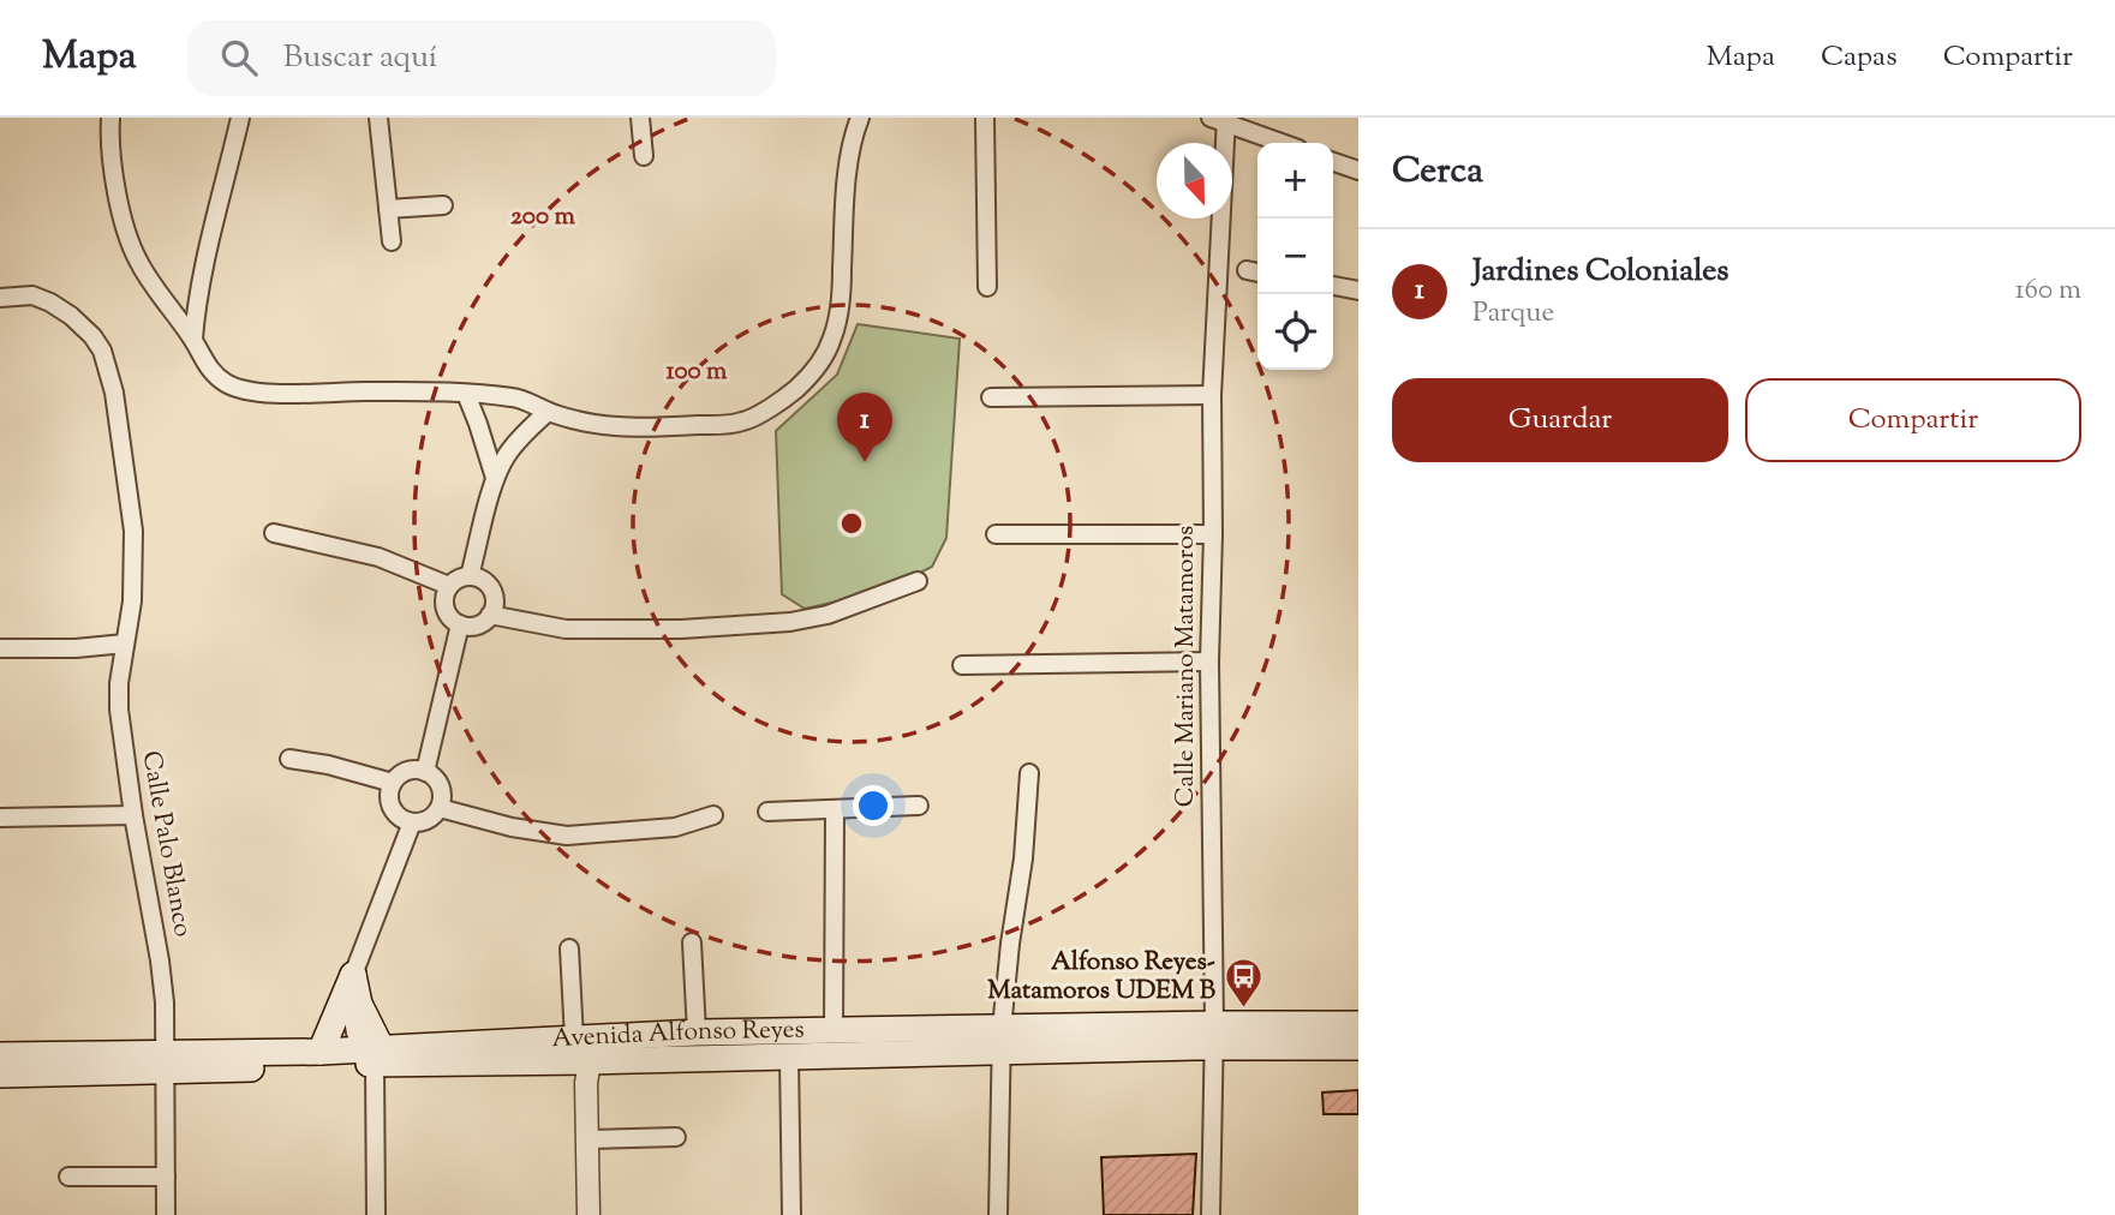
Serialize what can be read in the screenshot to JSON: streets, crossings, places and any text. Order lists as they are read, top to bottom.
{
  "streets": {
    "main road": ["Avenida Alfonso Reyes"],
    "street": ["Calle Mariano Matamoros", "Calle Palo Blanco"]
  },
  "crossings": [
    ["Calle Mariano Matamoros", "Avenida Alfonso Reyes"],
    ["Calle Palo Blanco", "Avenida Alfonso Reyes"]
  ],
  "places": {
    "bus stop": ["Alfonso Reyes- Matamoros UDEM B"]
  },
  "north": "bottom",
  "page": {
    "header": "Mapa",
    "search": "Buscar aquí",
    "nav": ["Mapa", "Capas", "Compartir"],
    "heading": "Cerca",
    "map_buttons": ["+", "−"],
    "list": [
      {
        "mark": "1",
        "name": "Jardines Coloniales",
        "note": "Parque",
        "value": "160 m"
      }
    ],
    "buttons": ["Guardar", "Compartir"],
    "pins": "1"
  },
  "rings": ["200 m", "100 m"]
}
